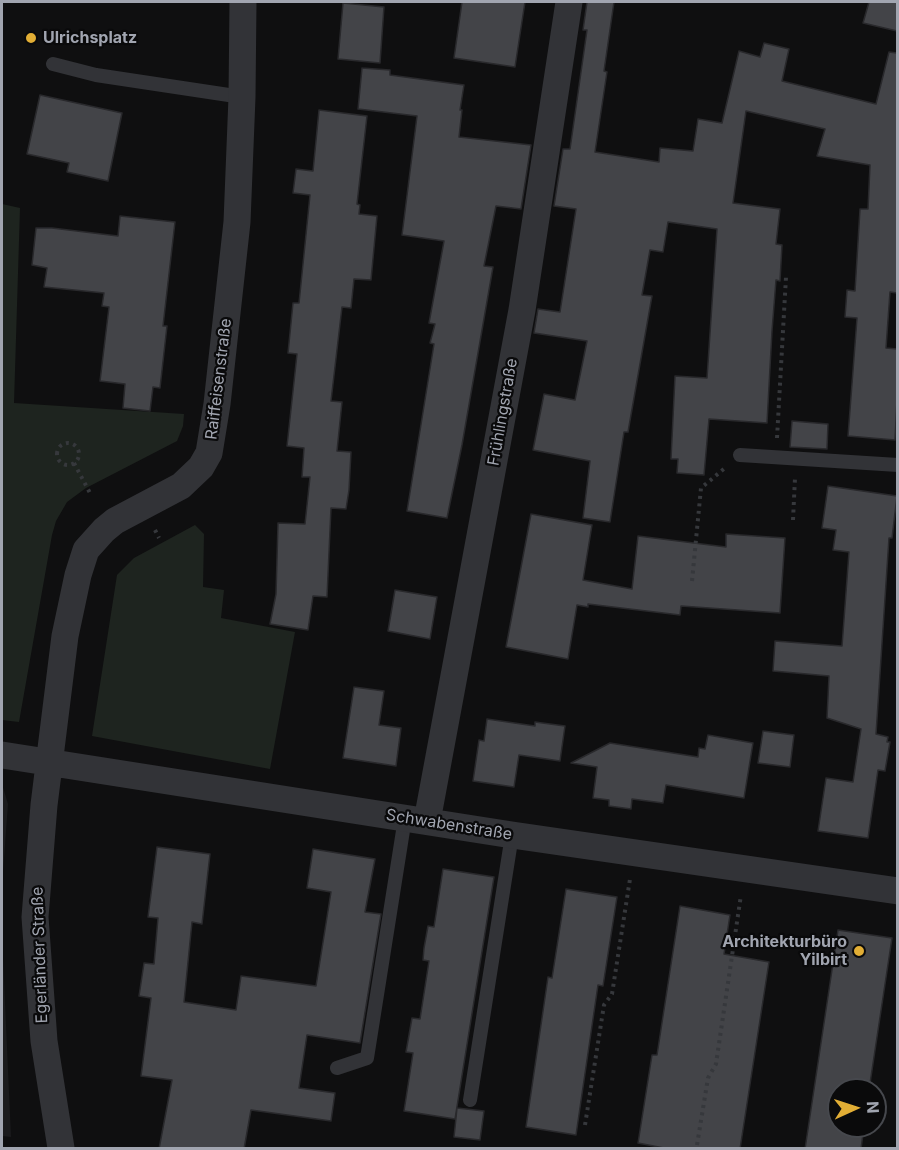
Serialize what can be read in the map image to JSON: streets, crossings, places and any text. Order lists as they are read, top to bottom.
{
  "streets": {
    "street": [
      "Raiffeisenstraße",
      "Frühlingstraße",
      "Schwabenstraße",
      "Egerländer Straße"
    ]
  },
  "crossings": [
    ["Raiffeisenstraße", "Schwabenstraße"],
    ["Raiffeisenstraße", "Egerländer Straße"],
    ["Frühlingstraße", "Schwabenstraße"],
    ["Schwabenstraße", "Egerländer Straße"]
  ],
  "places": ["Ulrichsplatz", "Architekturbüro Yilbirt"],
  "north": "right"
}
